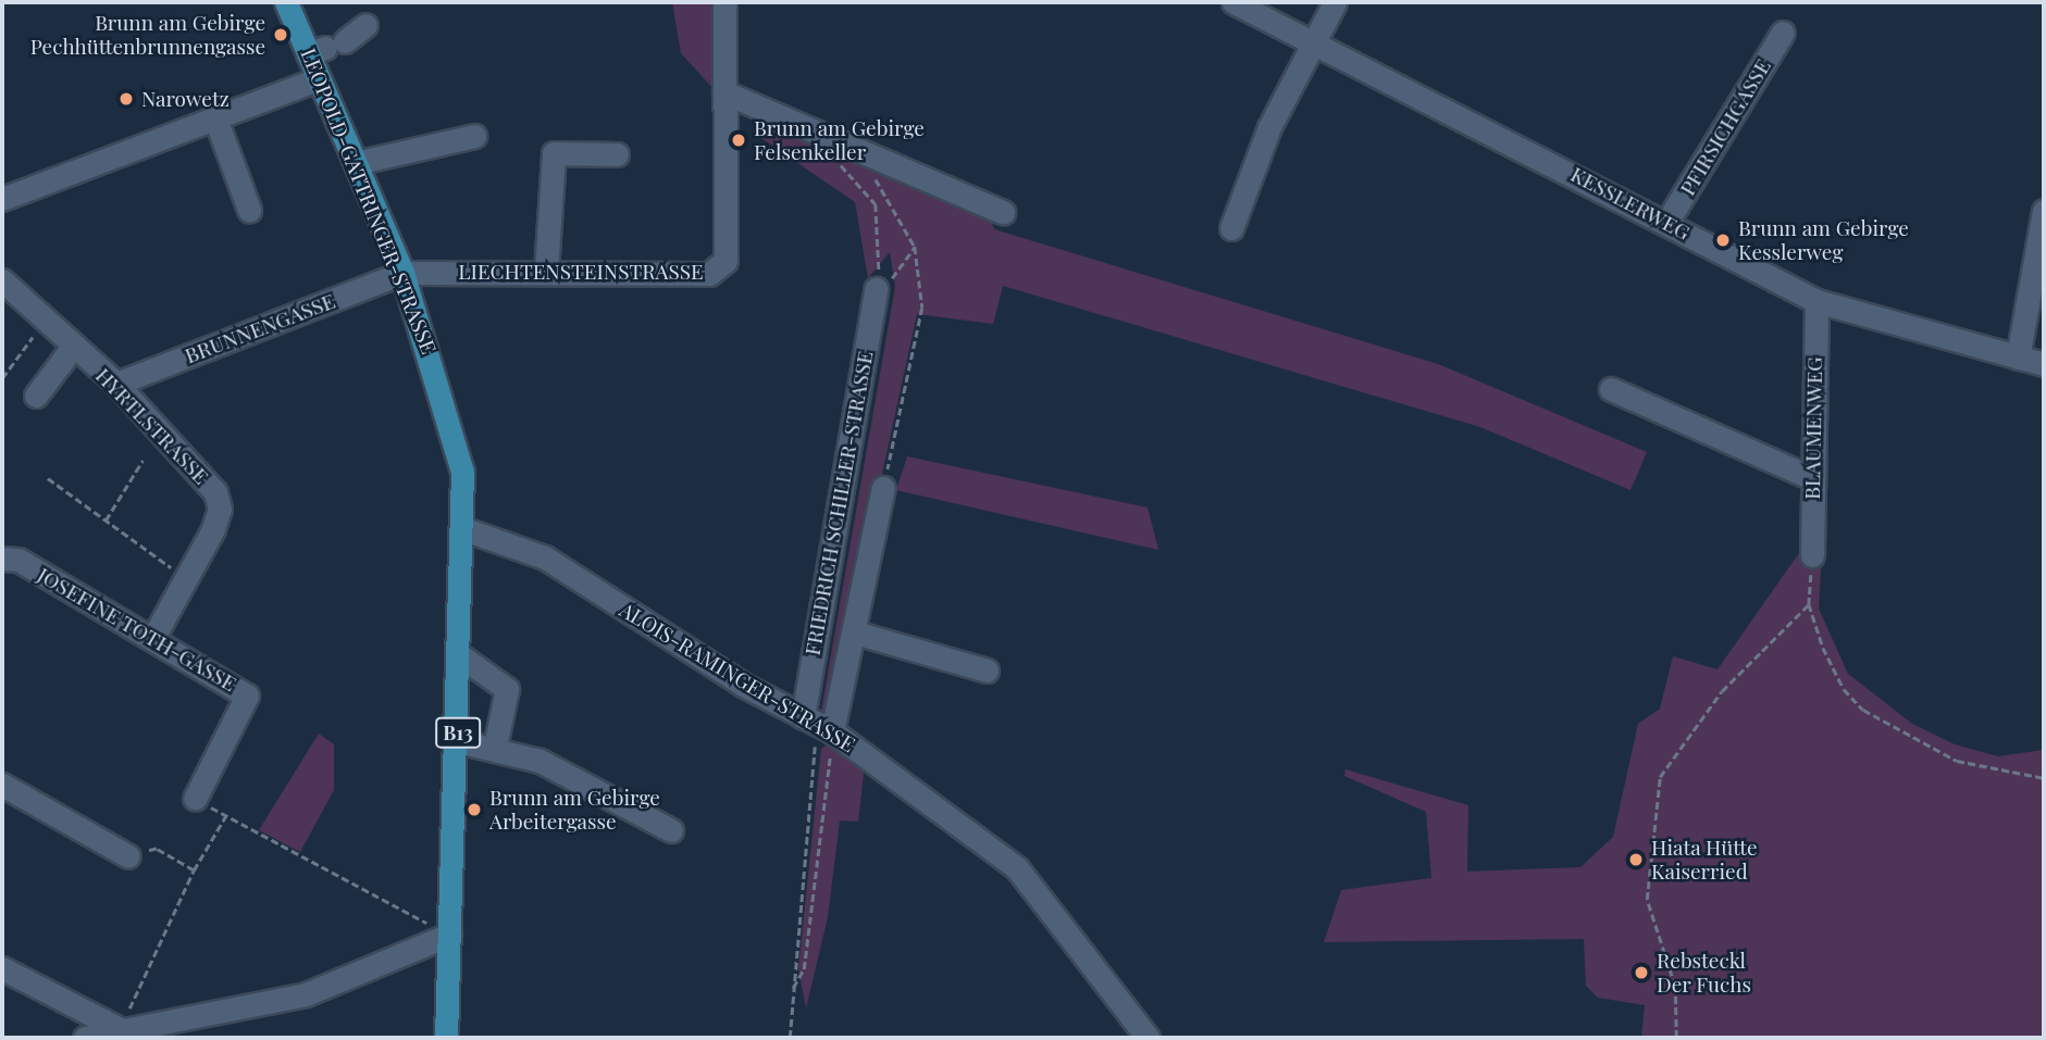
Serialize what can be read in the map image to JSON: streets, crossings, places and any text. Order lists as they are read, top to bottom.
{
  "streets": {
    "main road": ["LEOPOLD-GATTRINGER-STRASSE", "B13"],
    "street": [
      "PFIRSICHGASSE",
      "KESSLERWEG",
      "LIECHTENSTEINSTRASSE",
      "BRUNNENGASSE",
      "HYRTLSTRASSE",
      "BLAUMENWEG",
      "FRIEDRICH SCHILLER-STRASSE",
      "JOSEFINE TOTH-GASSE",
      "ALOIS-RAMINGER-STRASSE"
    ]
  },
  "crossings": [
    ["PFIRSICHGASSE", "KESSLERWEG"],
    ["LEOPOLD-GATTRINGER-STRASSE", "LIECHTENSTEINSTRASSE"],
    ["LEOPOLD-GATTRINGER-STRASSE", "BRUNNENGASSE"],
    ["LEOPOLD-GATTRINGER-STRASSE", "ALOIS-RAMINGER-STRASSE"],
    ["KESSLERWEG", "BLAUMENWEG"],
    ["LIECHTENSTEINSTRASSE", "BRUNNENGASSE"],
    ["BRUNNENGASSE", "HYRTLSTRASSE"],
    ["HYRTLSTRASSE", "JOSEFINE TOTH-GASSE"],
    ["FRIEDRICH SCHILLER-STRASSE", "ALOIS-RAMINGER-STRASSE"]
  ],
  "places": [
    "Brunn am Gebirge Pechhüttenbrunnengasse",
    "Narowetz",
    "Brunn am Gebirge Felsenkeller",
    "Brunn am Gebirge Kesslerweg",
    "Brunn am Gebirge Arbeitergasse",
    "Hiata Hütte Kaiserried",
    "Rebsteckl Der Fuchs"
  ]
}
